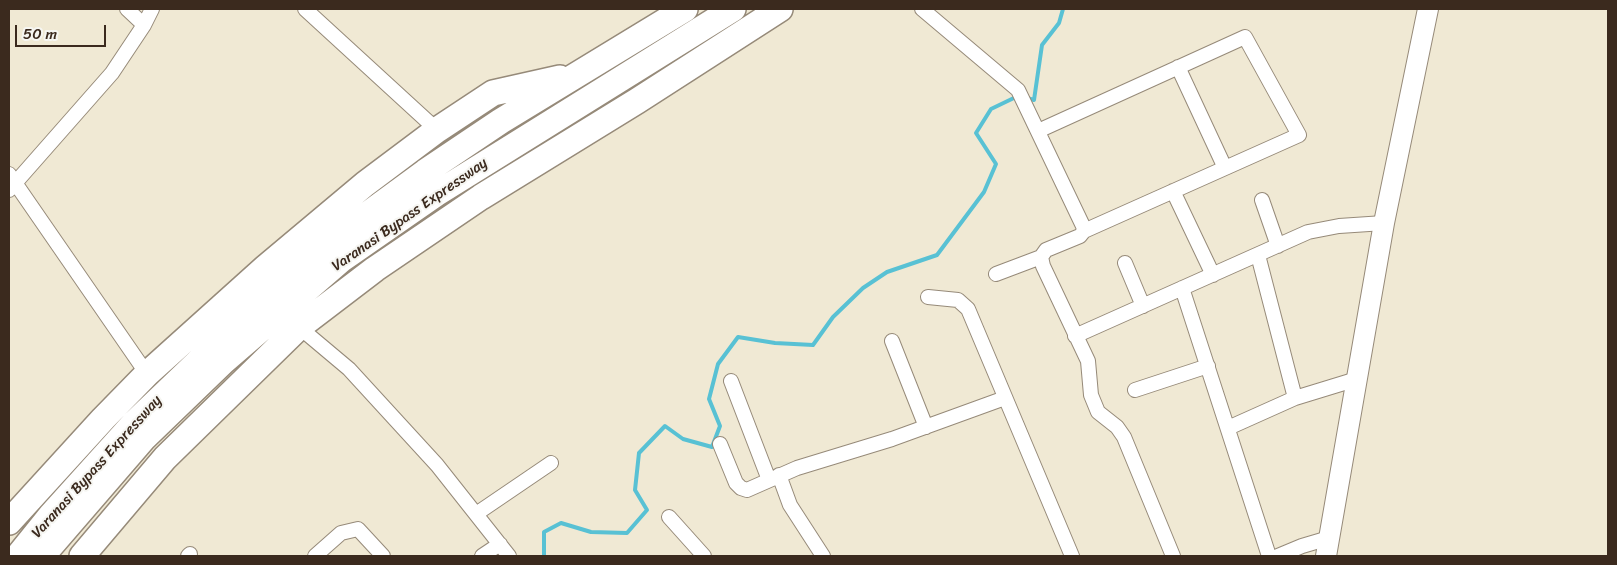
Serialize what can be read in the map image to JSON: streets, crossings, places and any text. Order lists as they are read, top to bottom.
{
  "streets": {
    "highway": ["Varanasi Bypass Expressway"]
  },
  "scale_bar": "50 m"
}
